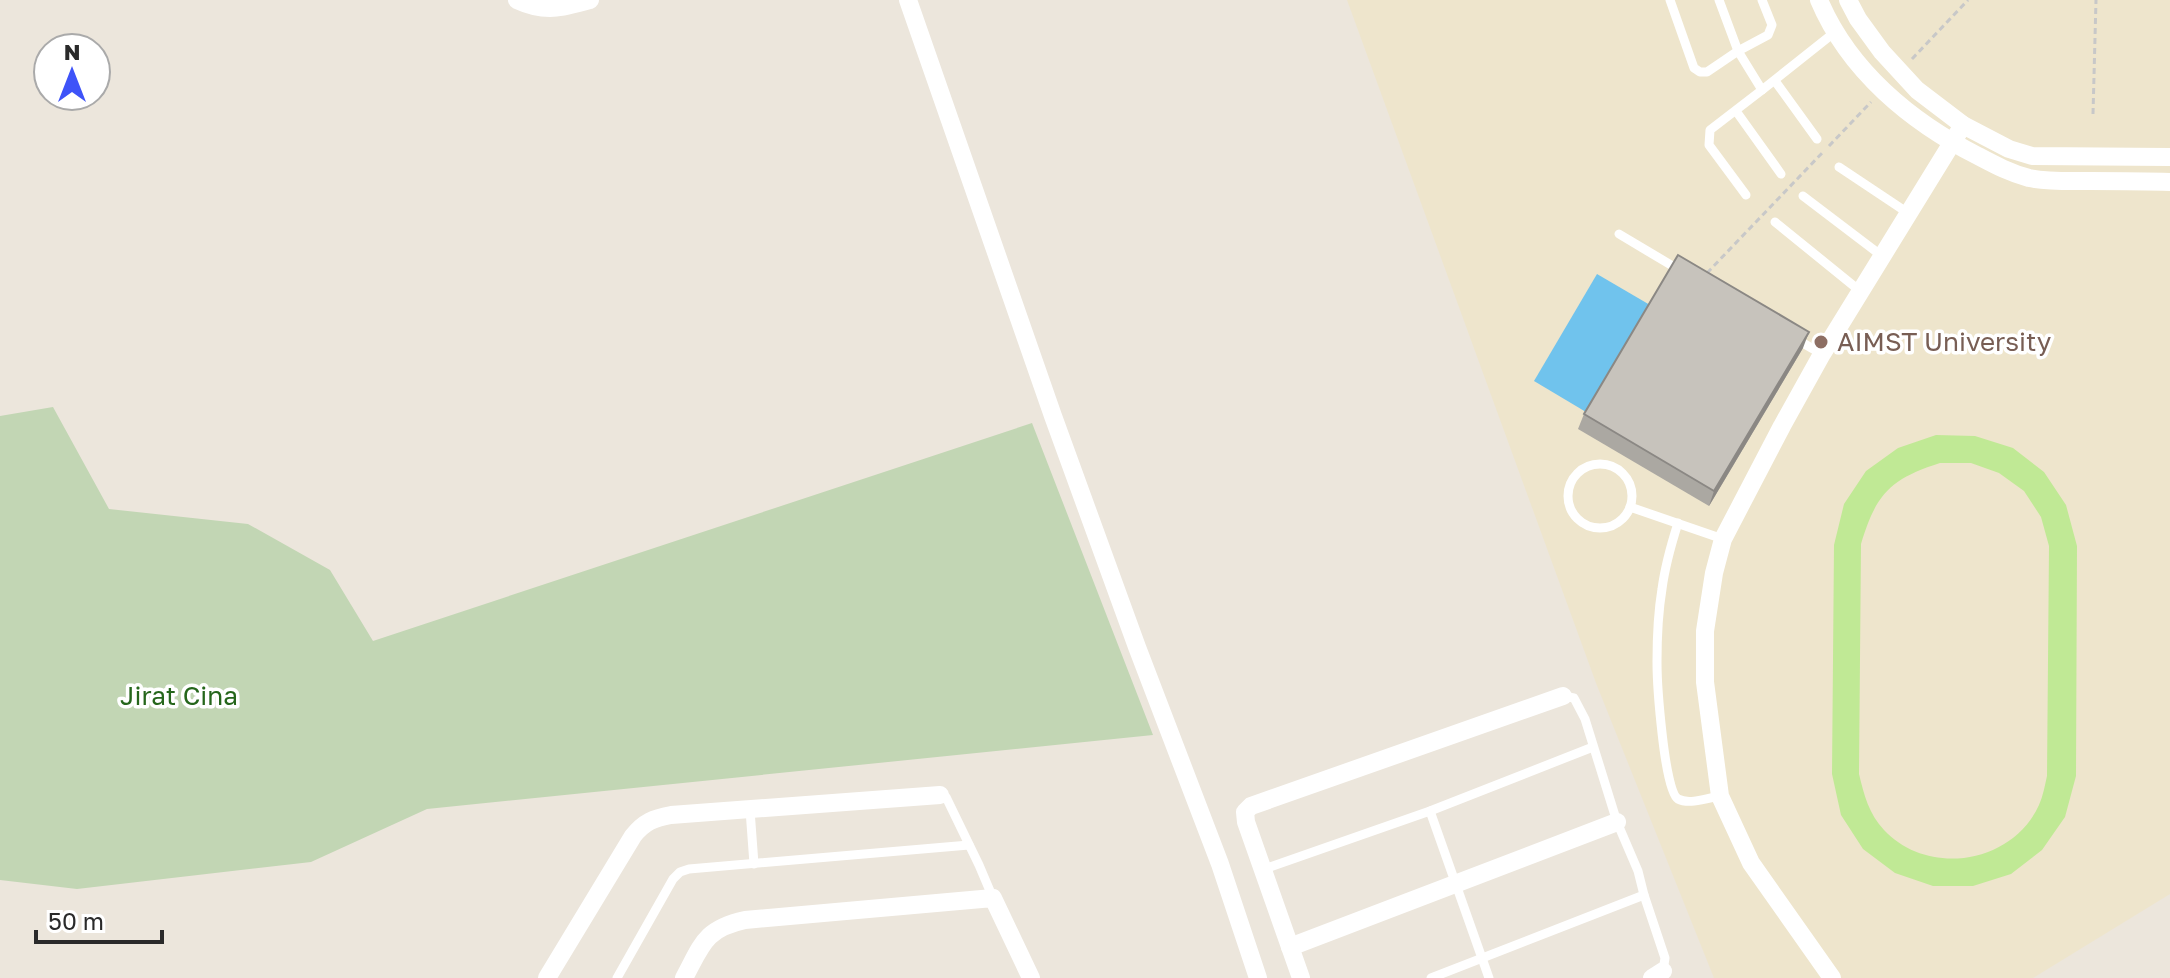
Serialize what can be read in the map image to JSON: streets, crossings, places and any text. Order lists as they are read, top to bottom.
{
  "parks": ["Jirat Cina"],
  "places": ["AIMST University"],
  "scale_bar": "50 m",
  "north": "top"
}
